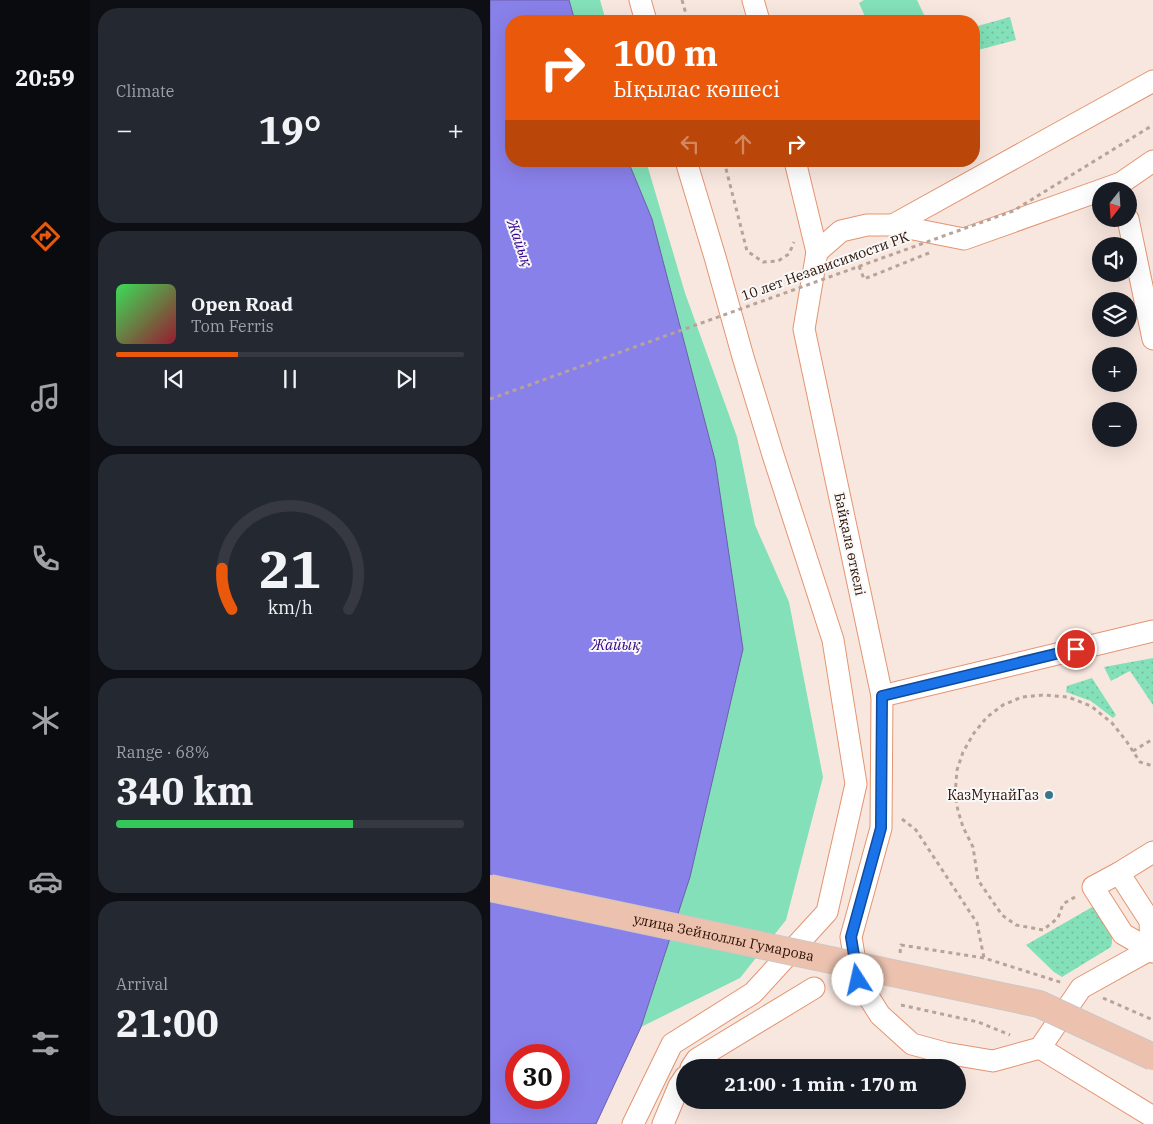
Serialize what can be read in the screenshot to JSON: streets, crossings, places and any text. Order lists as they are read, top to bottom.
{
  "streets": {
    "main road": ["улица Зейноллы Гумарова"],
    "street": ["Байқала өткелі"],
    "path": ["10 лет Независимости РК"]
  },
  "water": ["Жайық"],
  "places": ["КазМунайГаз"],
  "north": "bottom",
  "page": {
    "tabs": "20:59",
    "tile": [
      "Climate",
      ["Range · 68%", "340 km"],
      ["Arrival", "21:00"]
    ],
    "turn": ["100 m", "Ықылас көшесі"],
    "heat": ["−", "19°", "+"],
    "map_buttons": ["+", "−"],
    "song": ["Open Road", "Tom Ferris"],
    "limit": "30",
    "trip": "21:00 · 1 min · 170 m",
    "gauge": ["21", "km/h"]
  }
}
